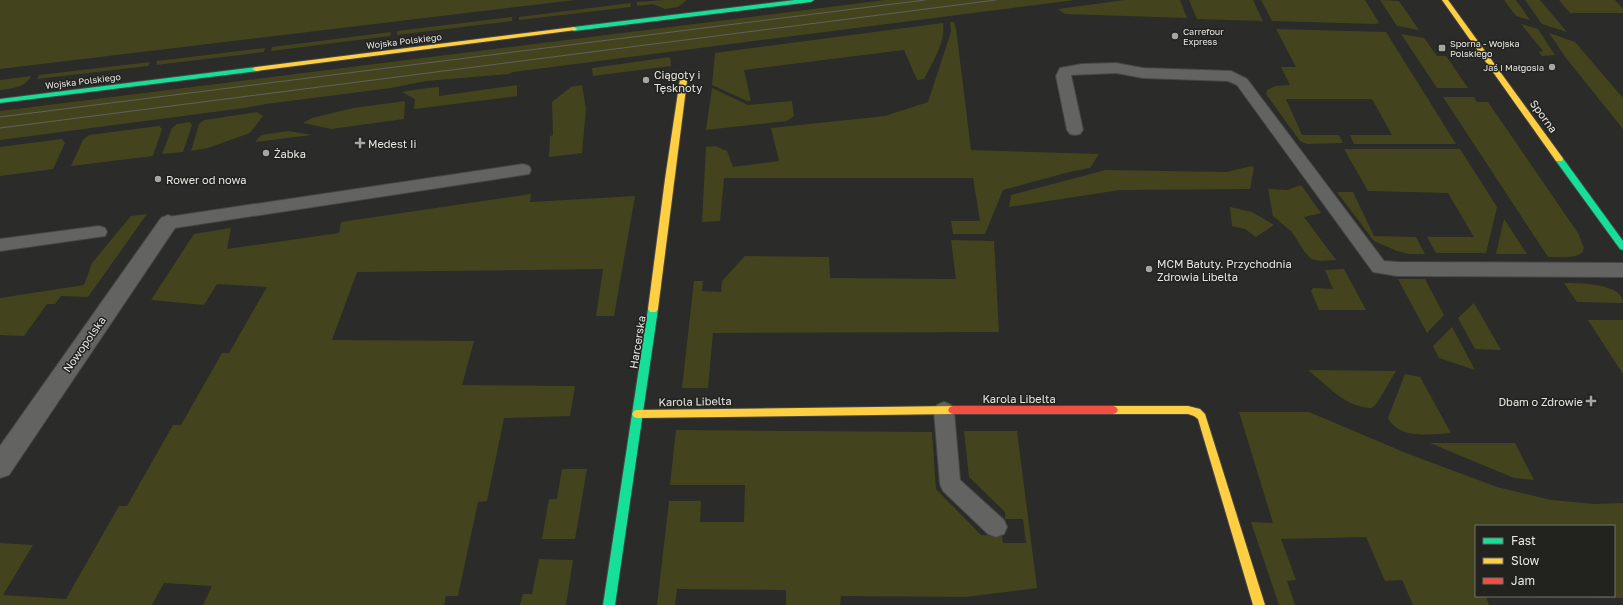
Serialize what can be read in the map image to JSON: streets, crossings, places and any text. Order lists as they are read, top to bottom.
{
  "streets": {
    "street": [
      "Wojska Polskiego",
      "Sporna",
      "Harcerska",
      "Nowopolska",
      "Karola Libelta"
    ]
  },
  "crossings": [
    ["Harcerska", "Karola Libelta"]
  ],
  "places": {
    "other": [
      "Carrefour Express",
      "Jaś i Małgosia",
      "Ciągoty i Tęsknoty",
      "Żabka",
      "Rower od nowa",
      "MCM Bałuty. Przychodnia Zdrowia Libelta"
    ],
    "transit": ["Sporna - Wojska Polskiego"],
    "health": ["Medest Ii", "Dbam o Zdrowie"]
  },
  "legend": ["Fast", "Slow", "Jam"]
}
